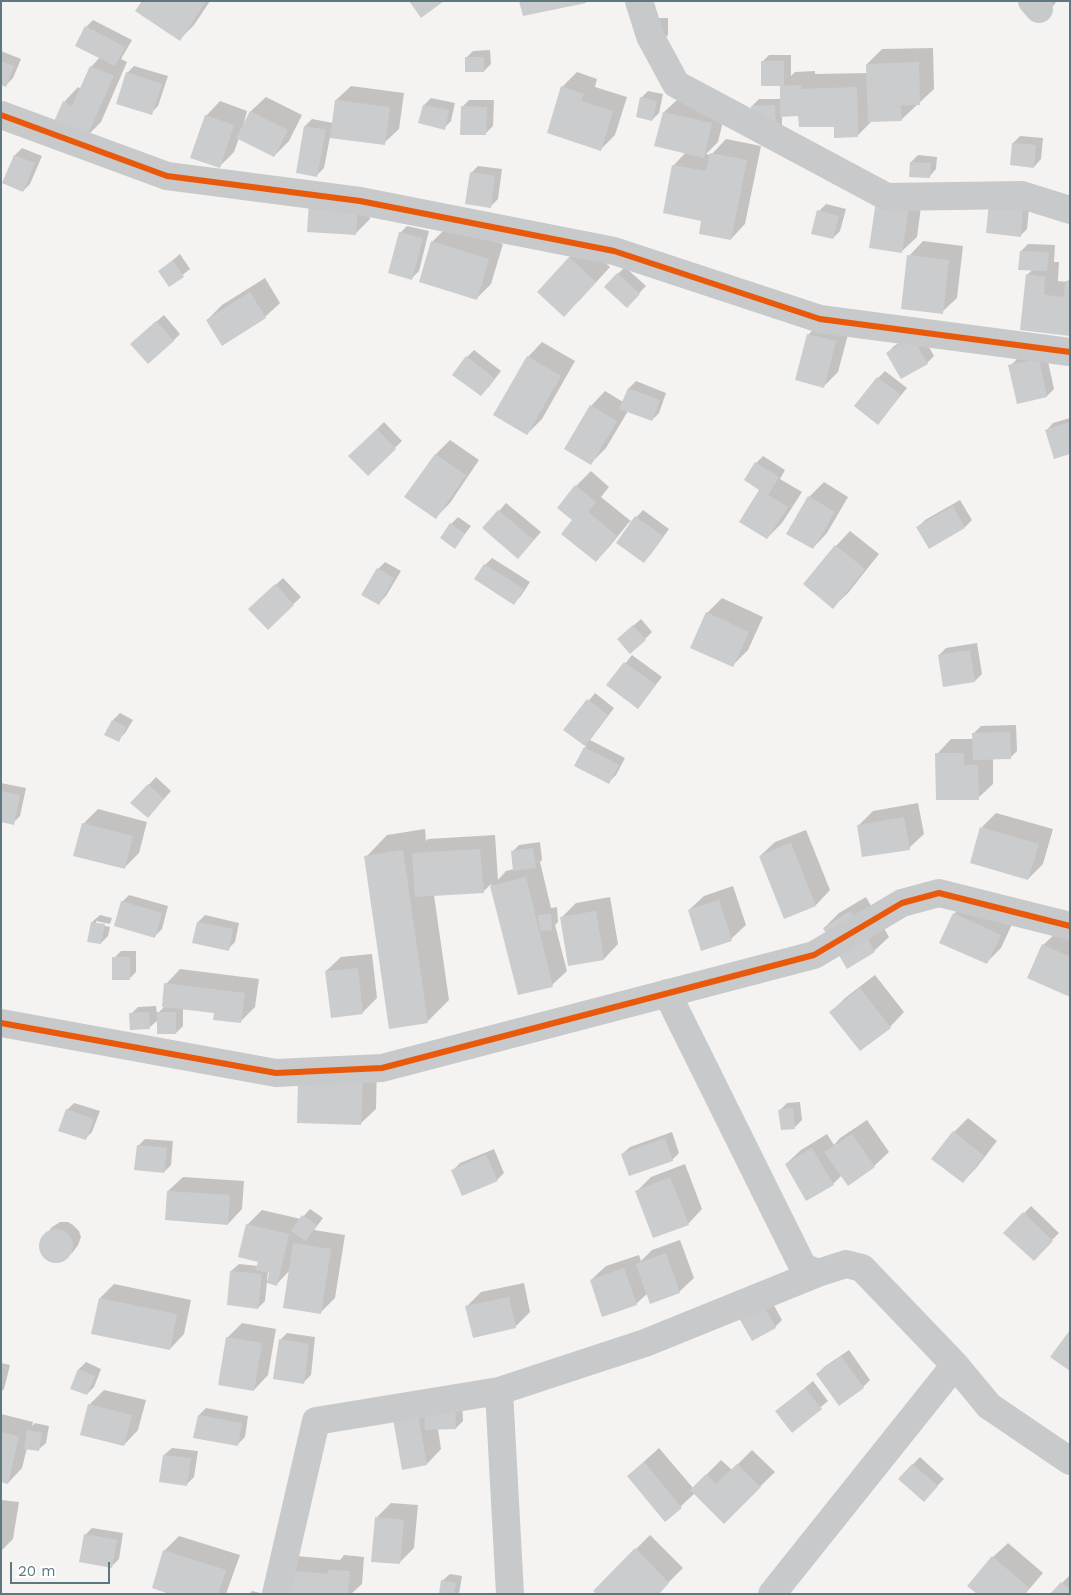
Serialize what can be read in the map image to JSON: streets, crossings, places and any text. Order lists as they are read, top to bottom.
{
  "scale_bar": "20 m"
}
